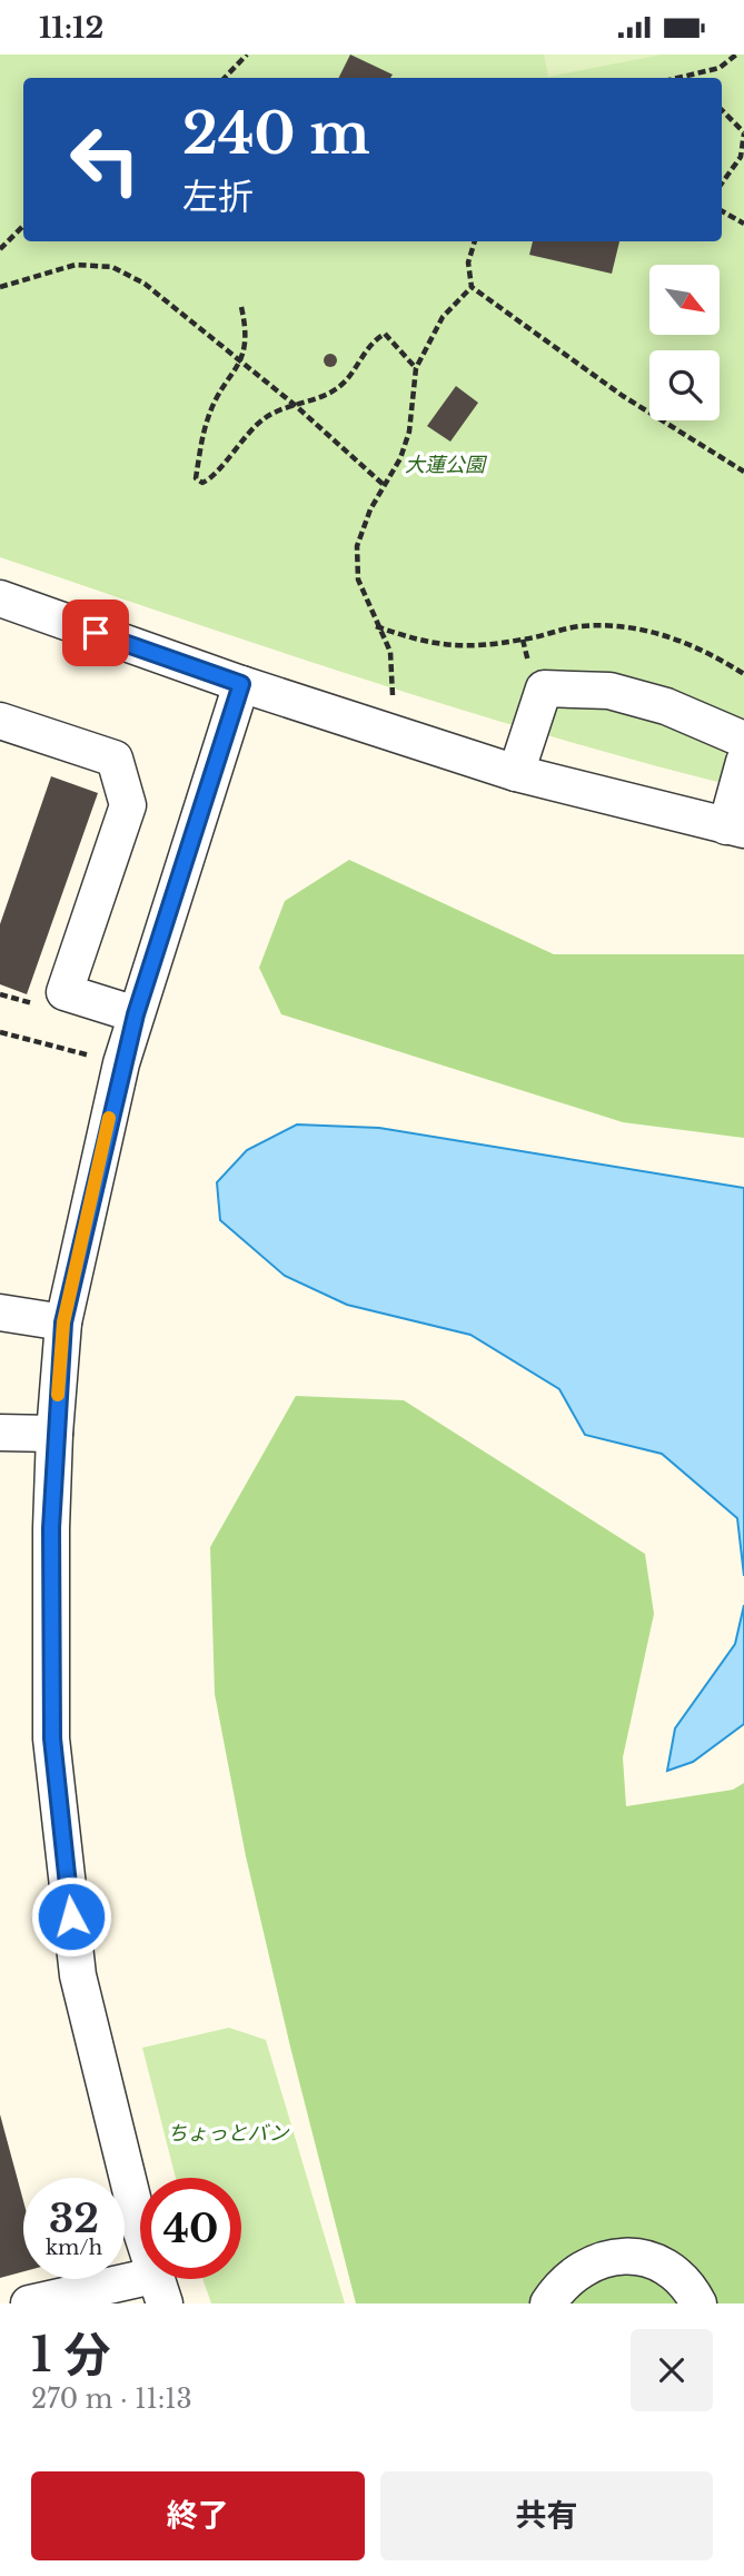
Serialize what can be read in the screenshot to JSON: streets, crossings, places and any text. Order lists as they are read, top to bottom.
{
  "parks": ["大蓮公園", "ちょっとバン"],
  "north": "bottom right",
  "page": {
    "status": "11:12",
    "turn": ["240 m", "左折"],
    "speed": "32 km/h",
    "limit": "40",
    "heading": ["1 分", "270 m · 11:13"],
    "buttons": ["終了", "共有"]
  }
}
